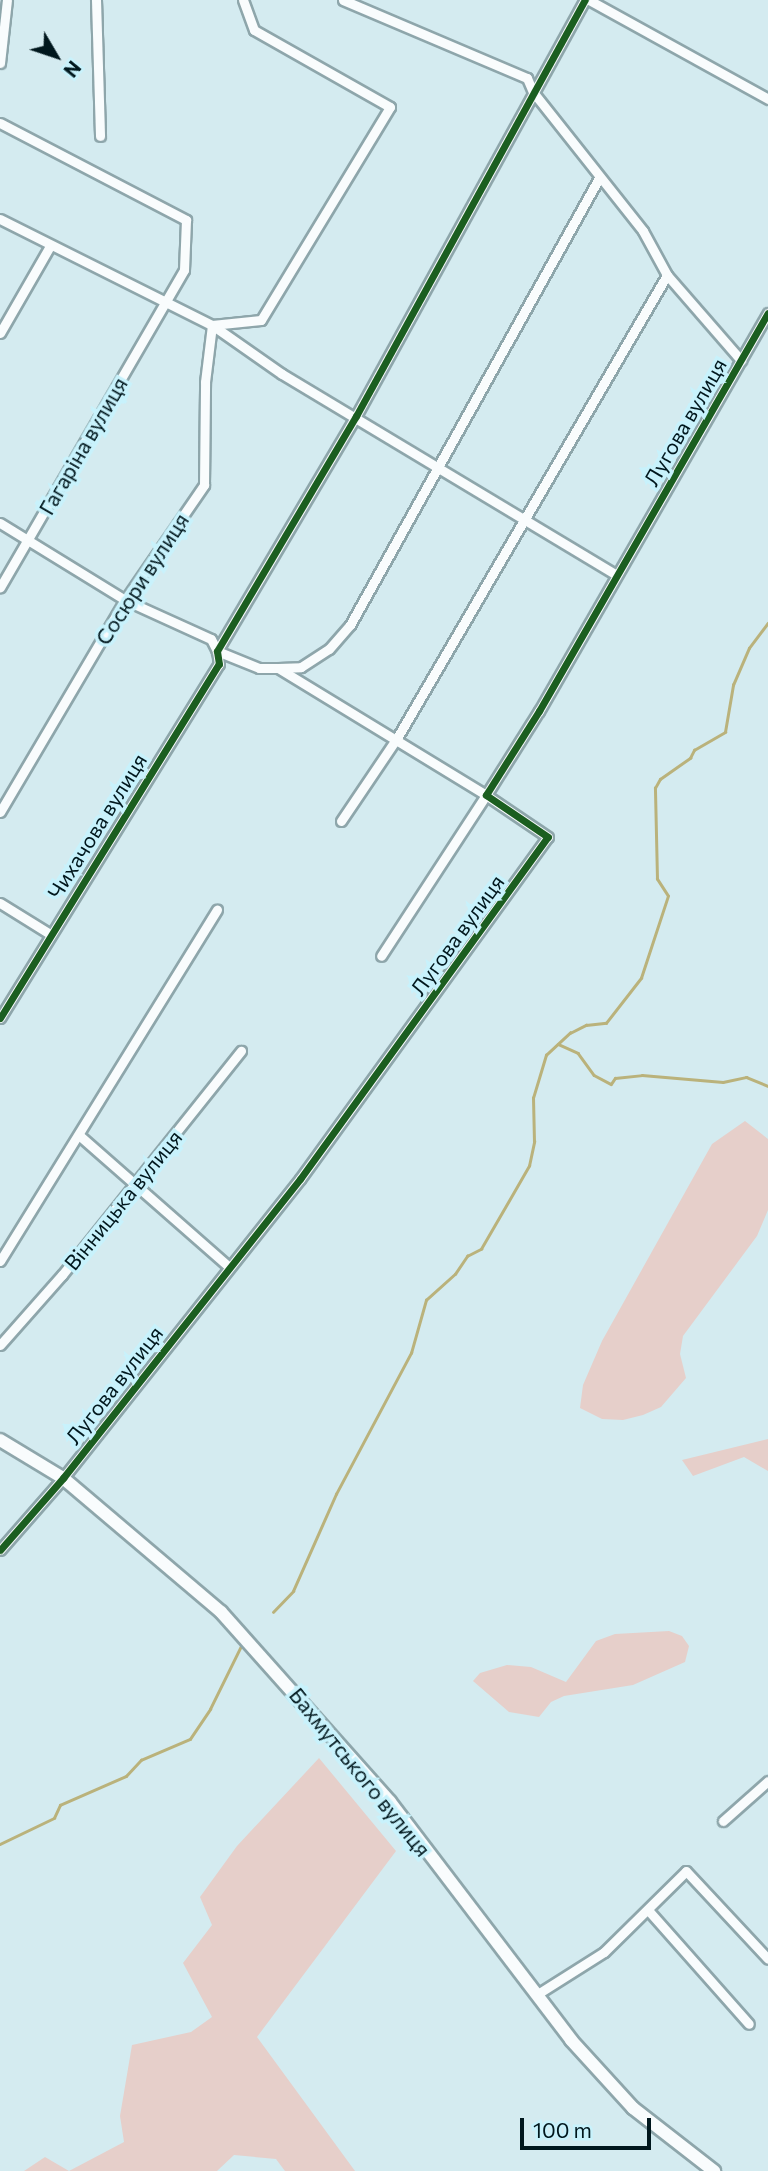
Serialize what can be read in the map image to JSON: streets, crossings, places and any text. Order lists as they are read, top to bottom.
{
  "streets": {
    "main road": ["Бахмутського вулиця"],
    "street": [
      "Лугова вулиця",
      "Гагаріна вулиця",
      "Сосюри вулиця",
      "Чихачова вулиця",
      "Вінницька вулиця"
    ]
  },
  "crossings": [
    ["Лугова вулиця", "Бахмутського вулиця"]
  ],
  "scale_bar": "100 m",
  "north": "bottom right"
}
